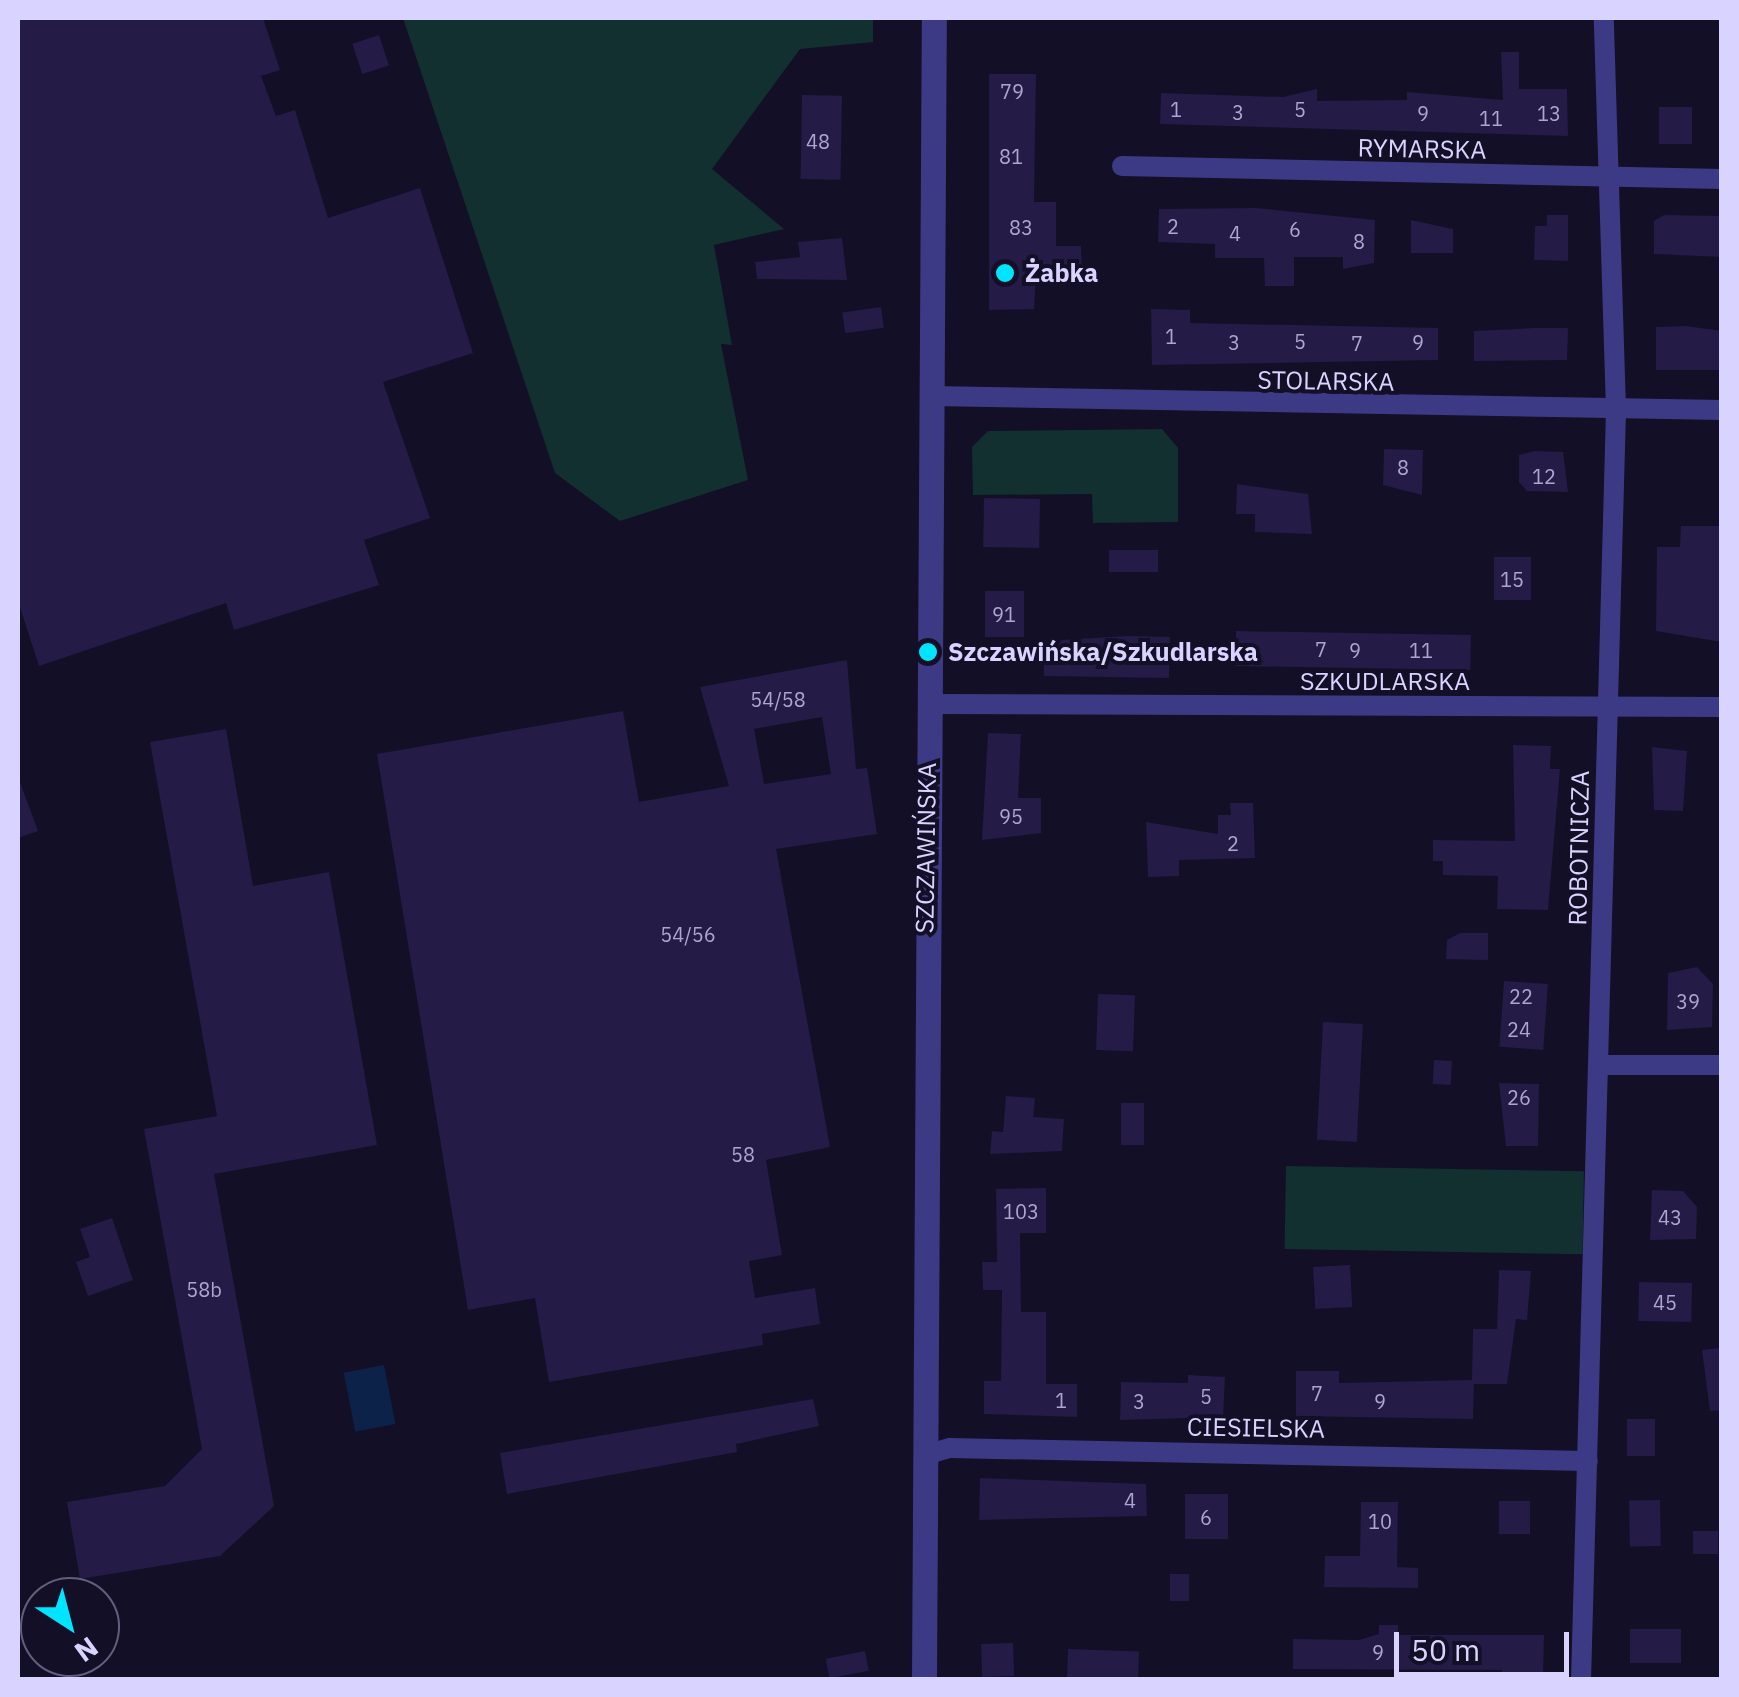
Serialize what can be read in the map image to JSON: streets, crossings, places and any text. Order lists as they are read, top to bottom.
{
  "streets": {
    "street": [
      "RYMARSKA",
      "STOLARSKA",
      "SZKUDLARSKA",
      "SZCZAWIŃSKA",
      "ROBOTNICZA",
      "CIESIELSKA"
    ]
  },
  "crossings": [
    ["RYMARSKA", "ROBOTNICZA"],
    ["STOLARSKA", "SZCZAWIŃSKA"],
    ["STOLARSKA", "ROBOTNICZA"],
    ["SZKUDLARSKA", "SZCZAWIŃSKA"],
    ["SZKUDLARSKA", "ROBOTNICZA"],
    ["SZCZAWIŃSKA", "CIESIELSKA"],
    ["ROBOTNICZA", "CIESIELSKA"]
  ],
  "places": ["Żabka", "Szczawińska/Szkudlarska"],
  "house_numbers": [
    "79",
    "1",
    "5",
    "3",
    "9",
    "13",
    "11",
    "48",
    "81",
    "2",
    "83",
    "6",
    "4",
    "8",
    "1",
    "5",
    "3",
    "9",
    "7",
    "8",
    "12",
    "15",
    "91",
    "7",
    "9",
    "11",
    "54/58",
    "95",
    "2",
    "54/56",
    "22",
    "39",
    "24",
    "26",
    "58",
    "103",
    "43",
    "58b",
    "45",
    "7",
    "5",
    "1",
    "3",
    "9",
    "4",
    "6",
    "10",
    "9"
  ],
  "scale_bar": "50 m",
  "north": "bottom right"
}
